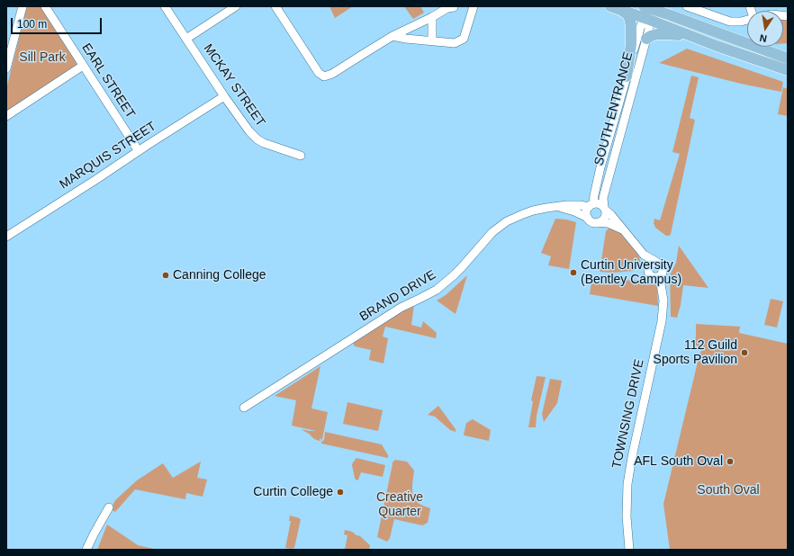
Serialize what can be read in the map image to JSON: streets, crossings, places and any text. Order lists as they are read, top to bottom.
{
  "streets": {
    "street": [
      "EARL STREET",
      "MCKAY STREET",
      "SOUTH ENTRANCE",
      "MARQUIS STREET",
      "BRAND DRIVE",
      "TOWNSING DRIVE"
    ]
  },
  "crossings": [
    ["EARL STREET", "MARQUIS STREET"],
    ["MCKAY STREET", "MARQUIS STREET"],
    ["SOUTH ENTRANCE", "BRAND DRIVE"]
  ],
  "parks": ["Sill Park", "South Oval", "Creative Quarter"],
  "places": [
    "Curtin University (Bentley Campus)",
    "Canning College",
    "112 Guild Sports Pavilion",
    "AFL South Oval",
    "Curtin College"
  ],
  "scale_bar": "100 m",
  "north": "bottom"
}
